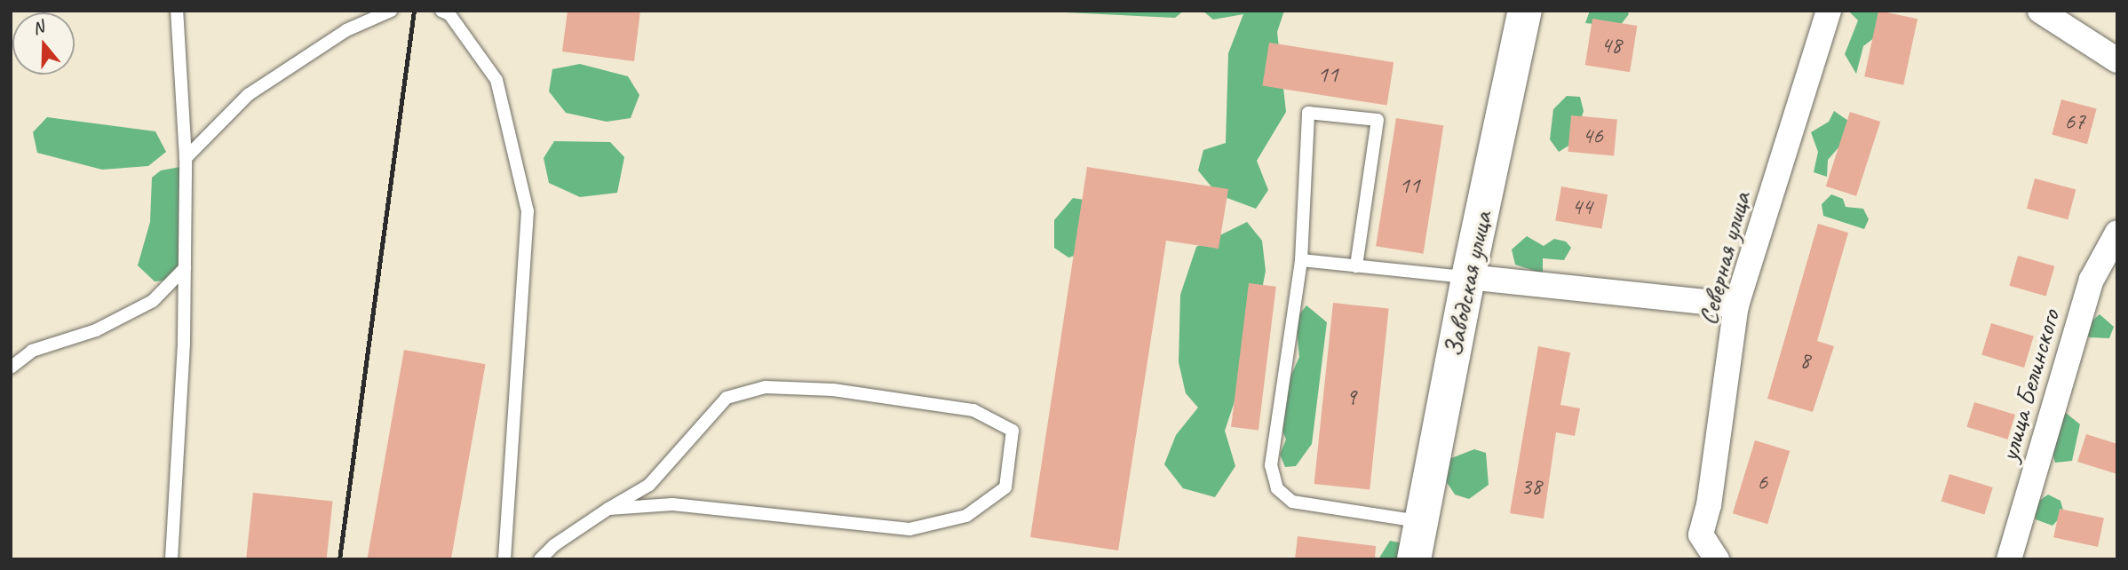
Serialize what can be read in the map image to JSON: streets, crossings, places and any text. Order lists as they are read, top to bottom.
{
  "streets": {
    "street": ["Северная улица", "Заводская улица", "улица Белинского"]
  },
  "house_numbers": [
    "48",
    "11",
    "67",
    "46",
    "11",
    "44",
    "8",
    "9",
    "6",
    "38"
  ],
  "north": "top"
}
